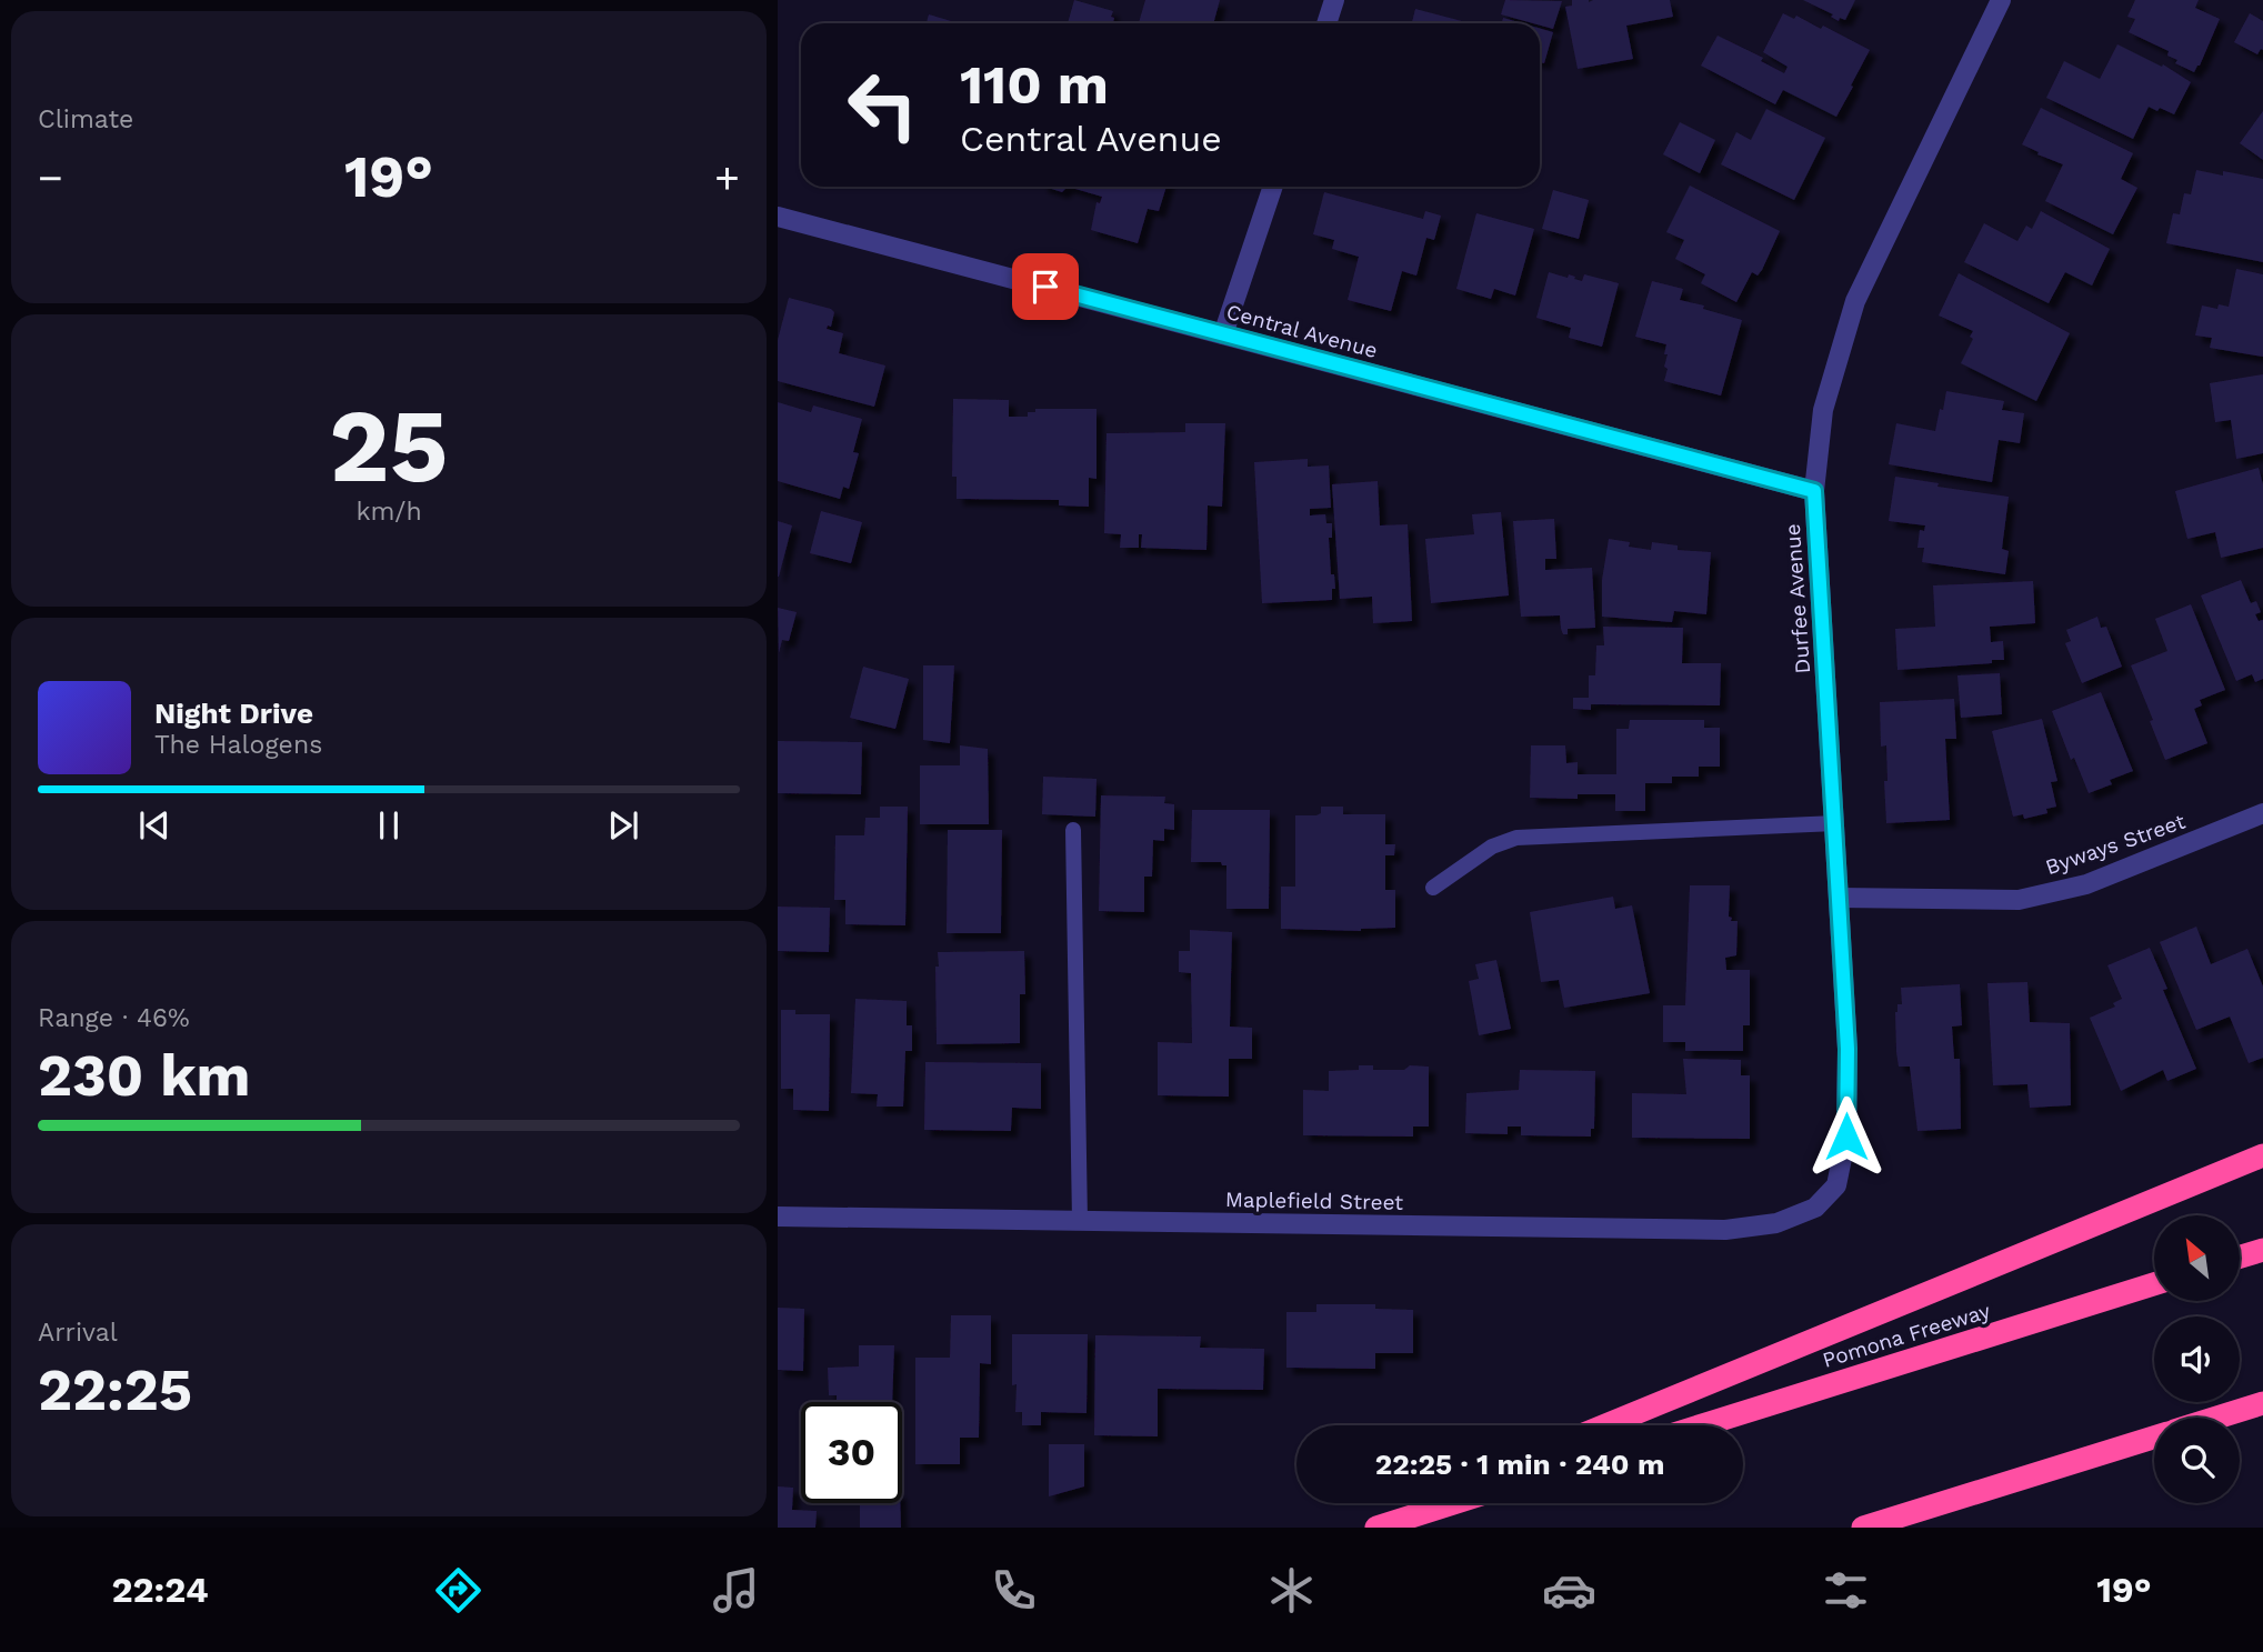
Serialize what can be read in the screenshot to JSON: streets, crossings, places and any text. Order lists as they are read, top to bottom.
{
  "streets": {
    "highway": ["Pomona Freeway"],
    "street": [
      "Central Avenue",
      "Durfee Avenue",
      "Byways Street",
      "Maplefield Street"
    ]
  },
  "crossings": [
    ["Central Avenue", "Durfee Avenue"],
    ["Durfee Avenue", "Byways Street"],
    ["Durfee Avenue", "Maplefield Street"]
  ],
  "north": "top left",
  "page": {
    "tile": [
      "Climate",
      ["25", "km/h"],
      ["Range · 46%", "230 km"],
      ["Arrival", "22:25"]
    ],
    "turn": ["110 m", "Central Avenue"],
    "heat": ["−", "19°", "+"],
    "song": ["Night Drive", "The Halogens"],
    "limit": "30",
    "trip": "22:25 · 1 min · 240 m",
    "tabs": ["22:24", "19°"]
  }
}
